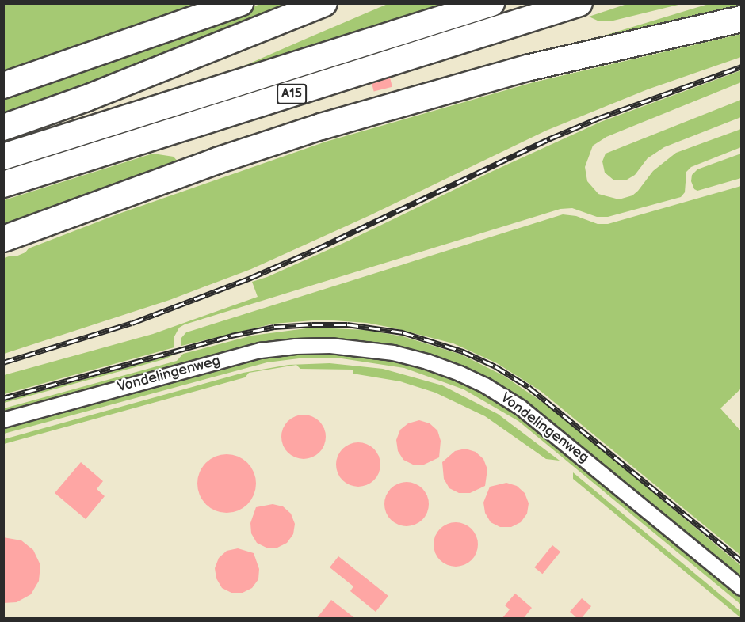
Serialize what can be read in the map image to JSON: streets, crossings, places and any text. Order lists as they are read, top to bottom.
{
  "streets": {
    "highway": ["A15"],
    "street": ["Vondelingenweg"]
  }
}
